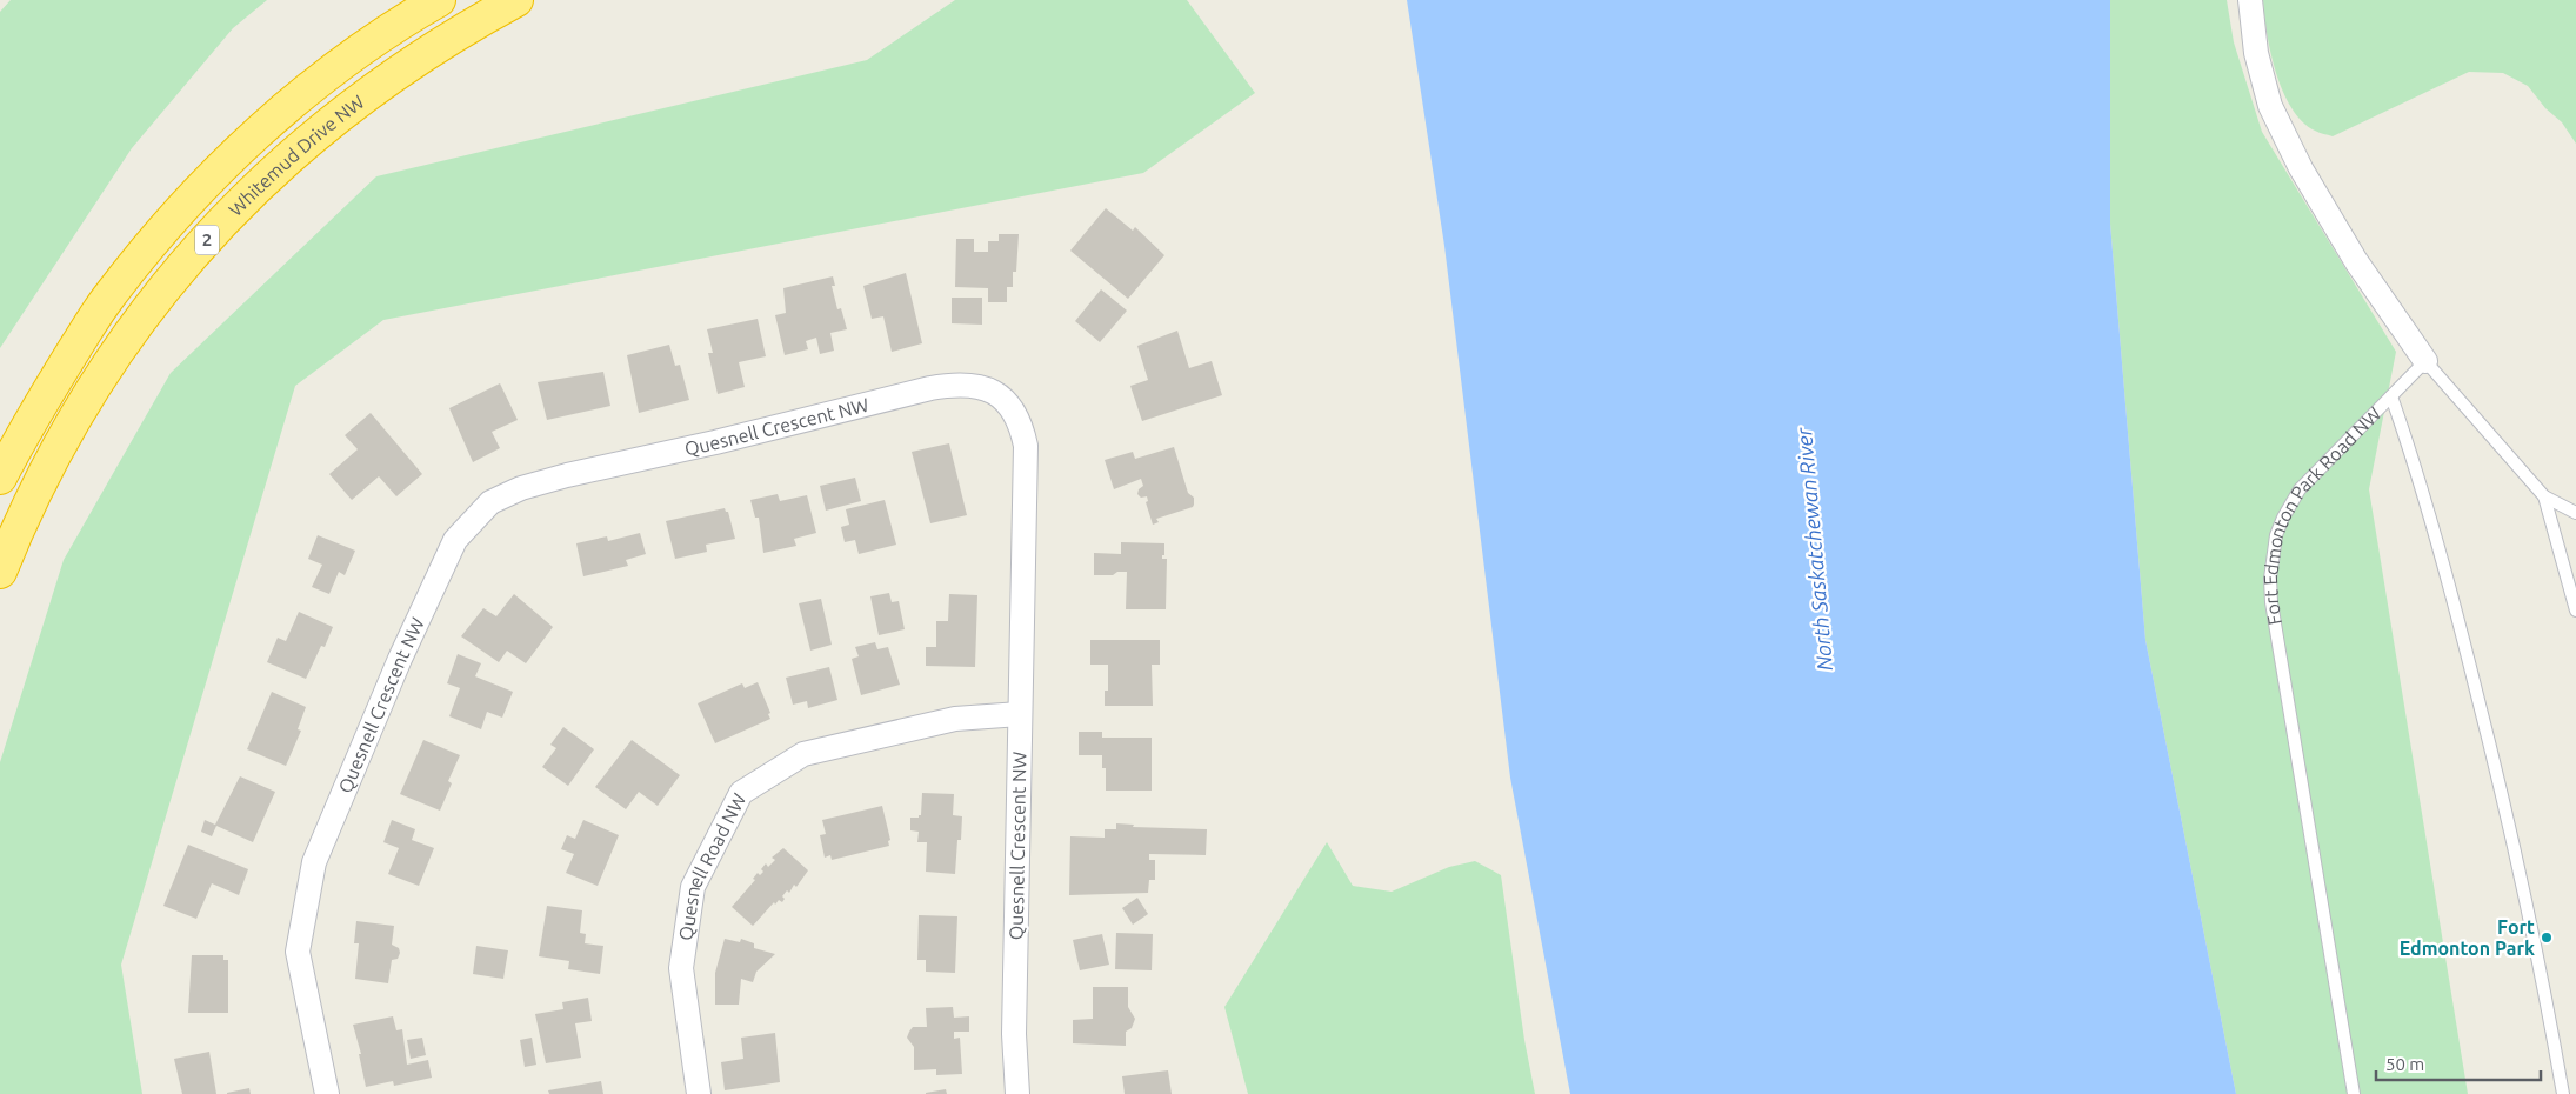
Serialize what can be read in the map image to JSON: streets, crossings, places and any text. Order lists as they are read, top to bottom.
{
  "streets": {
    "highway": ["Whitemud Drive NW", "2"],
    "street": ["Quesnell Crescent NW", "Quesnell Road NW"],
    "lane": ["Fort Edmonton Park Road NW"]
  },
  "crossings": [
    ["Quesnell Crescent NW", "Quesnell Road NW"]
  ],
  "water": ["North Saskatchewan River"],
  "places": ["Fort Edmonton Park"],
  "scale_bar": "50 m"
}
